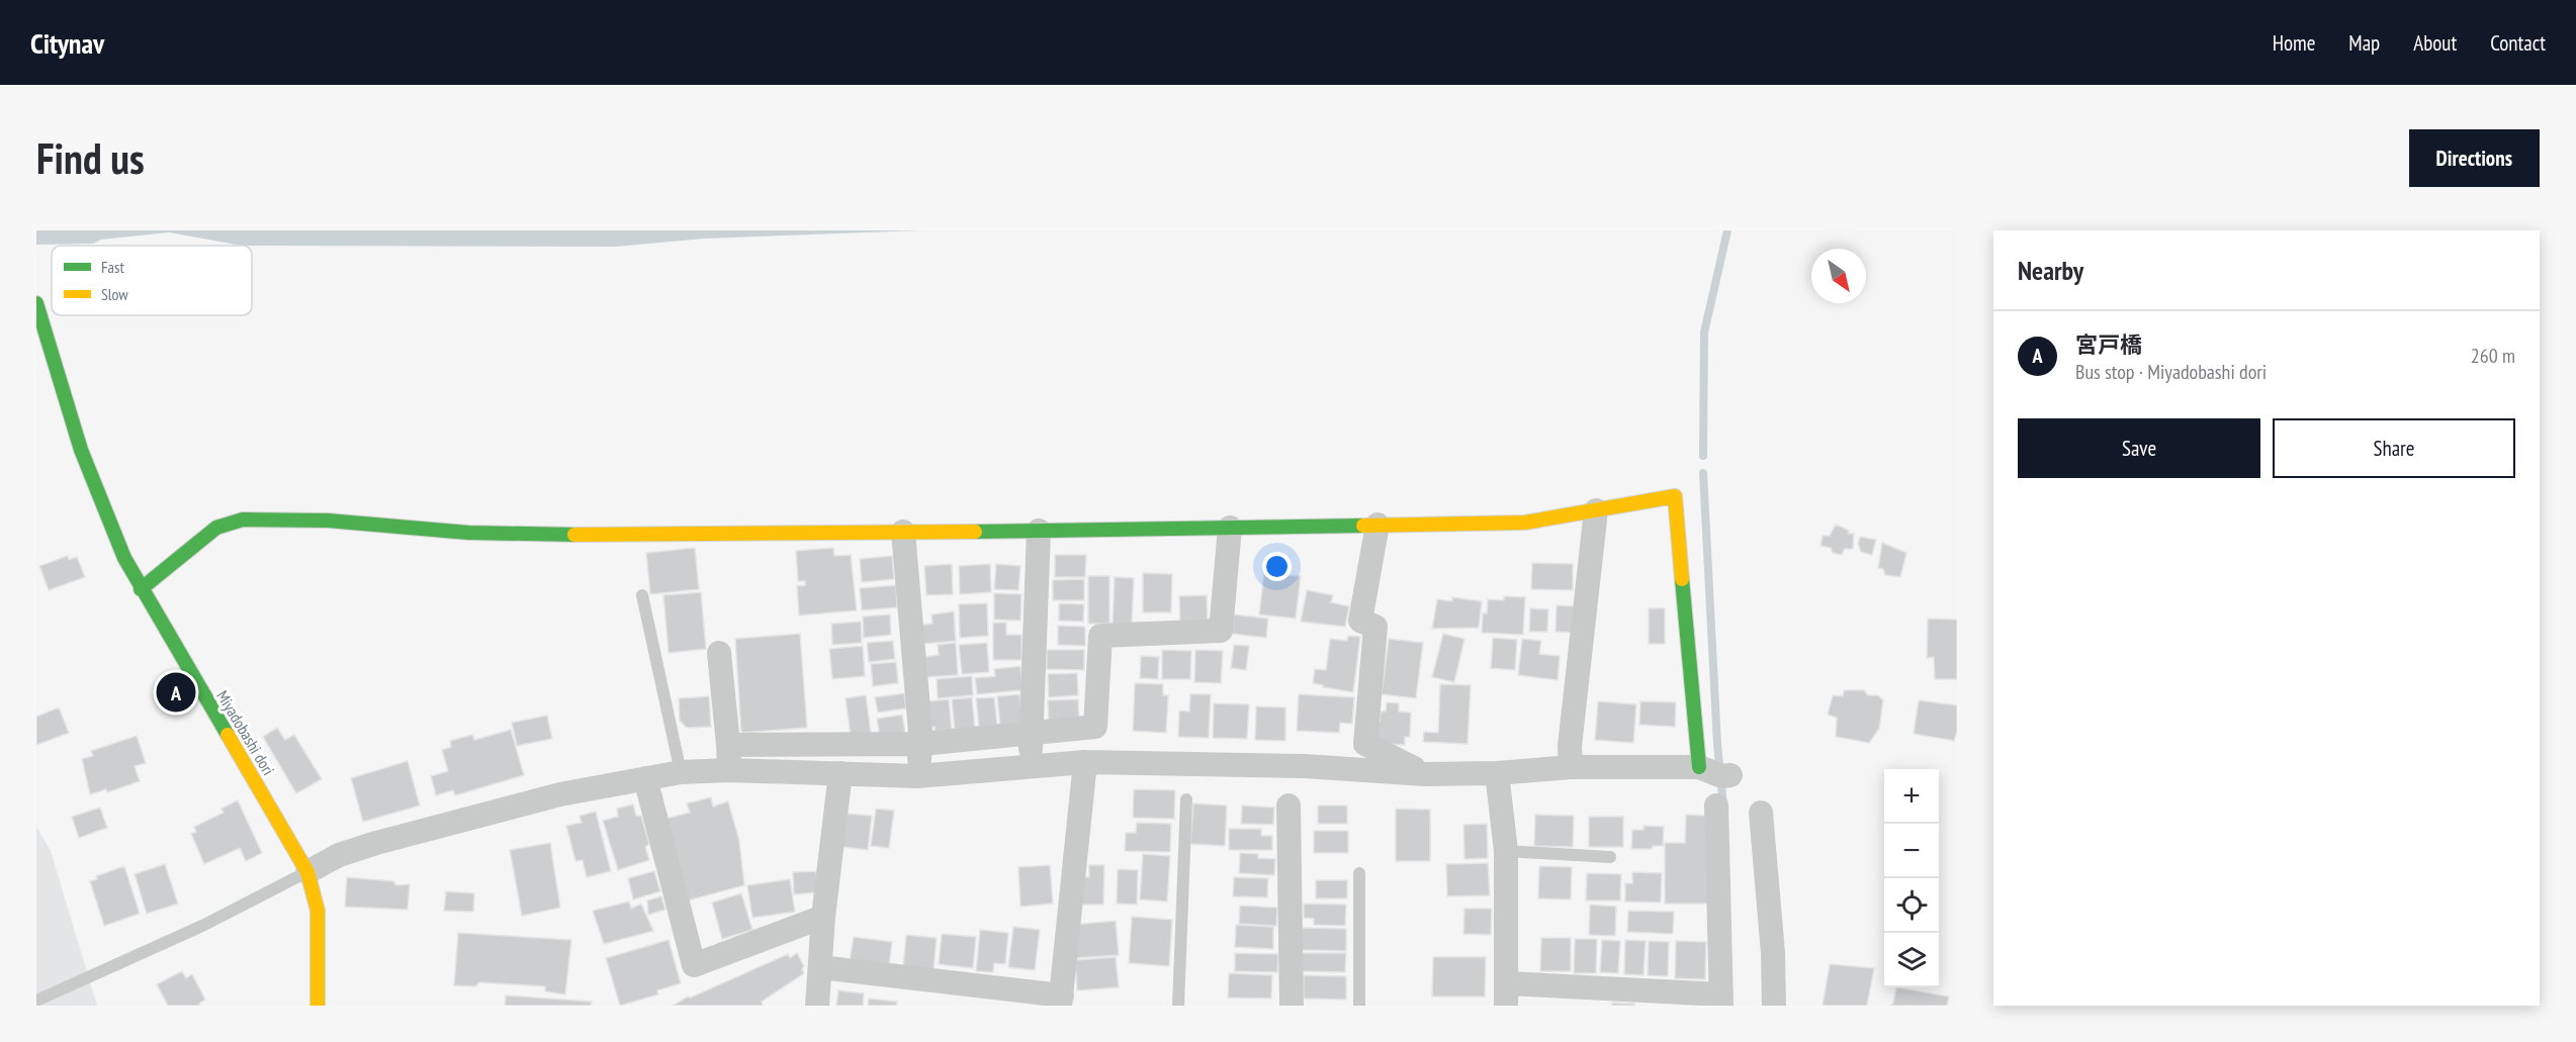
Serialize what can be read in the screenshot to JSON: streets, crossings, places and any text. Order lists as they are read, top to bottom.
{
  "streets": {
    "street": ["Miyadobashi dori"]
  },
  "legend": ["Fast", "Slow"],
  "north": "bottom right",
  "page": {
    "header": "Citynav",
    "nav": [
      "Home",
      "Map",
      "About",
      "Contact"
    ],
    "buttons": [
      "Directions",
      ["Save", "Share"]
    ],
    "title": "Find us",
    "heading": "Nearby",
    "list": [
      {
        "mark": "A",
        "name": "宮戸橋",
        "note": "Bus stop · Miyadobashi dori",
        "value": "260 m"
      }
    ],
    "pins": "A",
    "map_buttons": ["+", "−"]
  }
}
